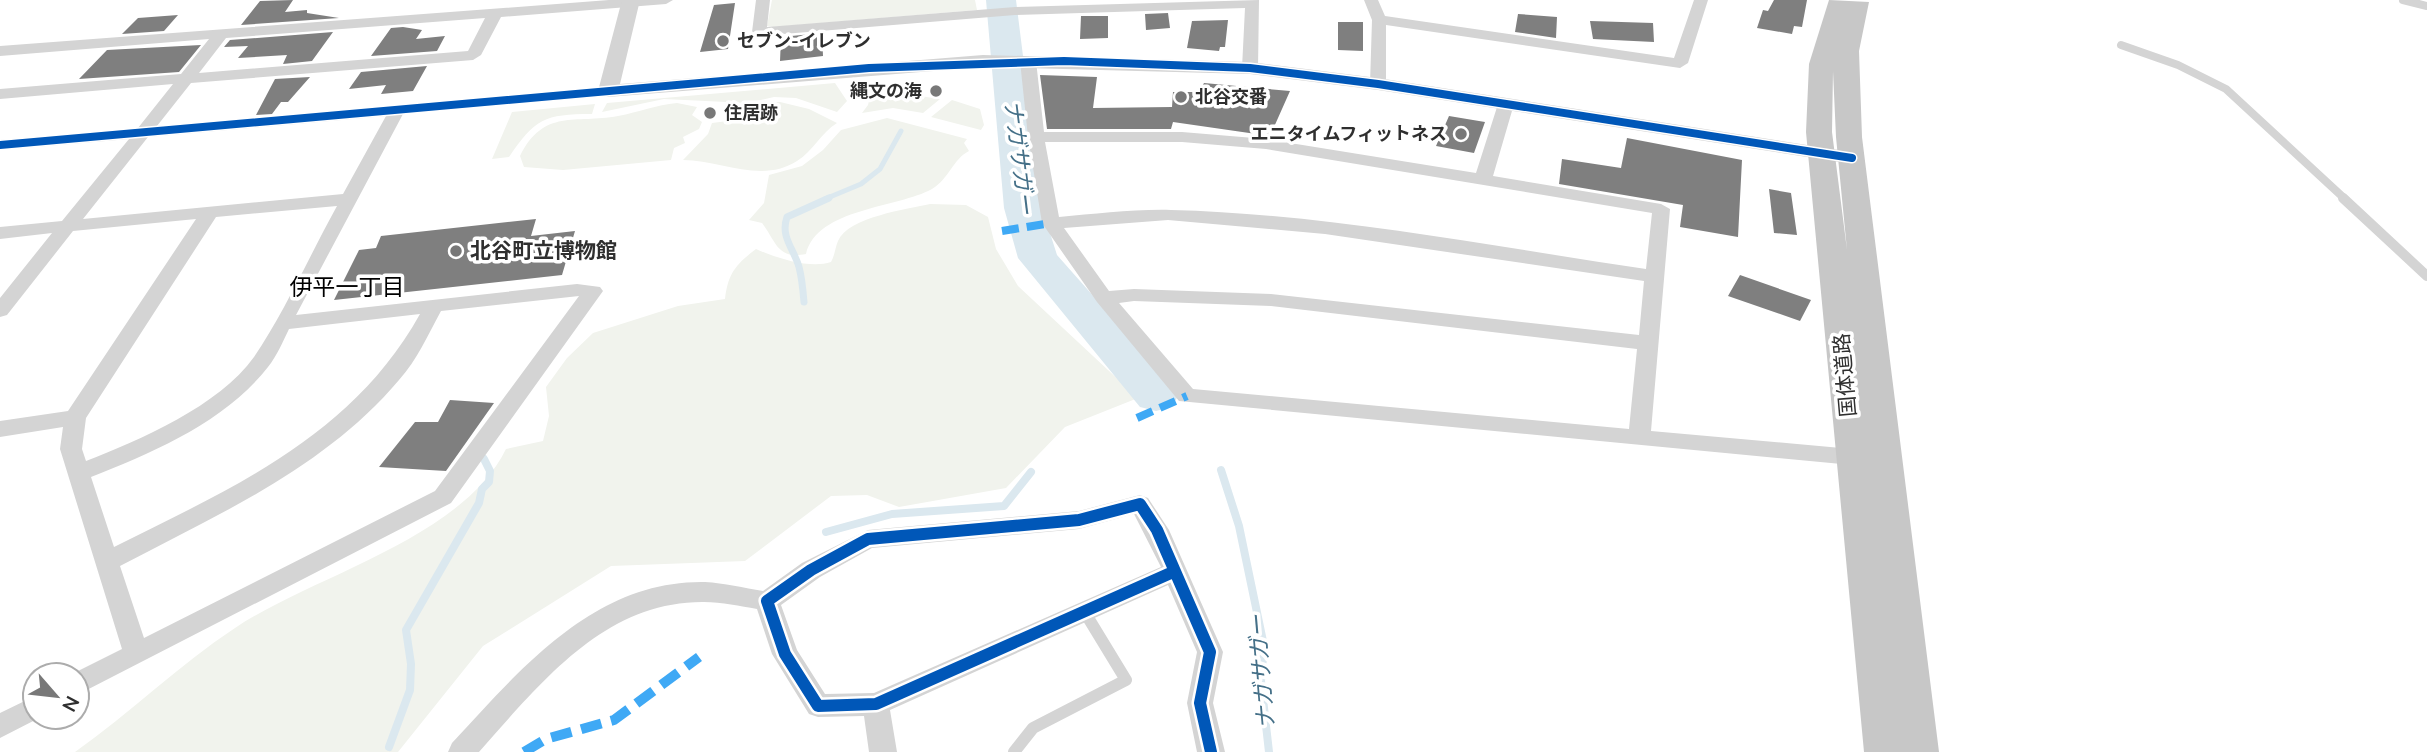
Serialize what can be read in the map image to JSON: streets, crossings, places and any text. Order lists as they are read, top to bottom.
{
  "streets": {
    "main road": ["国体道路"]
  },
  "districts": ["伊平一丁目"],
  "water": ["ナガサガー"],
  "places": [
    "セブン-イレブン",
    "縄文の海",
    "北谷交番",
    "住居跡",
    "エニタイムフィットネス",
    "北谷町立博物館"
  ],
  "north": "bottom right"
}
